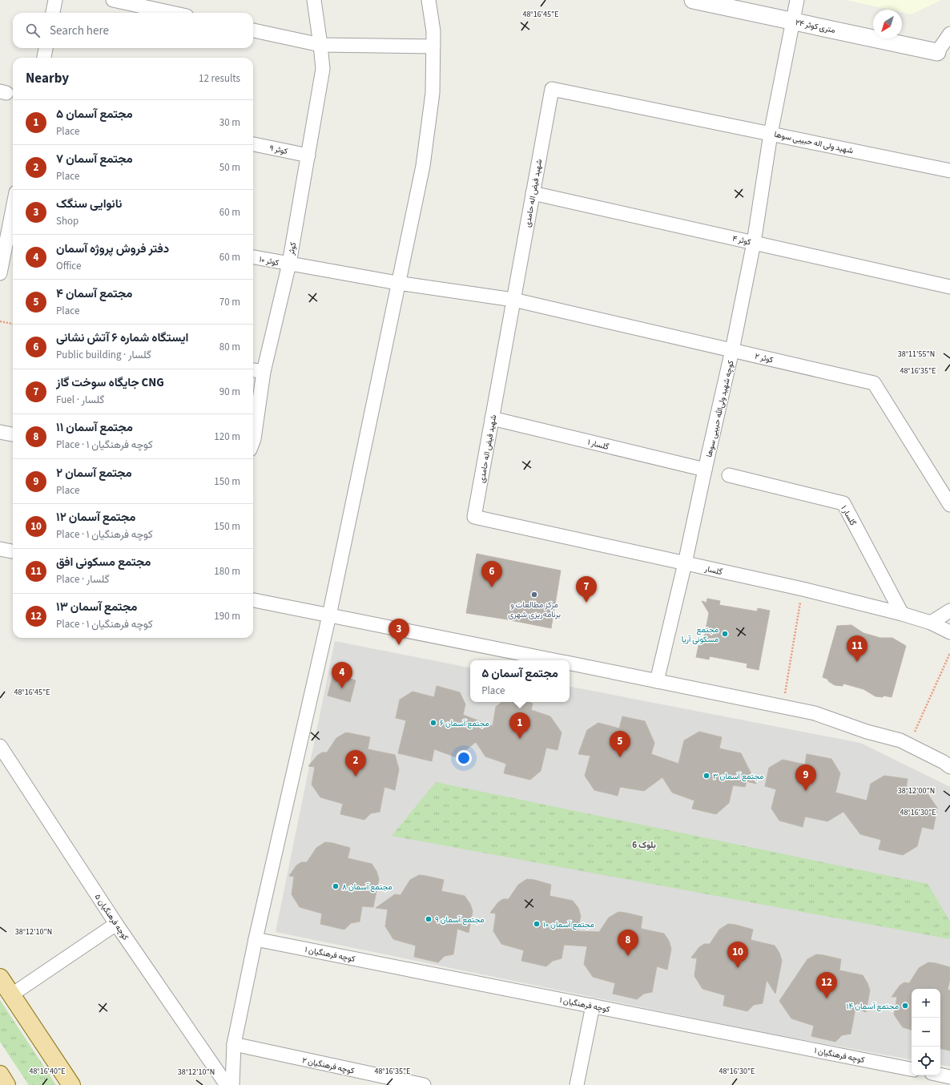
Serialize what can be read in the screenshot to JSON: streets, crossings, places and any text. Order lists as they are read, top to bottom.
{
  "streets": {
    "street": [
      "۲۴ متری کوثر",
      "شهید ولی اله حبیبی سوها",
      "کوثر ۹",
      "شهید فیض اله حامدی",
      "کوثر ۴",
      "کوثر",
      "کوثر ۱۰",
      "کوثر ۲",
      "کوچه شهید ولی‌الله حبیبی سوها",
      "گلسار ۱",
      "گلسار",
      "کوچه فرهنگیان ۵",
      "کوچه فرهنگیان ۱",
      "کوچه فرهنگیان ۲"
    ]
  },
  "crossings": [
    ["۲۴ متری کوثر", "شهید ولی اله حبیبی سوها"],
    ["شهید ولی اله حبیبی سوها", "شهید فیض اله حامدی"],
    ["شهید ولی اله حبیبی سوها", "کوچه شهید ولی‌الله حبیبی سوها"],
    ["کوثر ۹", "کوثر"],
    ["شهید فیض اله حامدی", "کوثر ۴"],
    ["شهید فیض اله حامدی", "کوثر ۲"],
    ["شهید فیض اله حامدی", "کوچه شهید ولی‌الله حبیبی سوها"],
    ["شهید فیض اله حامدی", "گلسار ۱"],
    ["شهید فیض اله حامدی", "گلسار"],
    ["کوثر ۴", "کوچه شهید ولی‌الله حبیبی سوها"],
    ["کوثر", "کوثر ۱۰"],
    ["کوثر ۱۰", "کوثر ۲"],
    ["کوثر ۲", "کوچه شهید ولی‌الله حبیبی سوها"],
    ["کوچه شهید ولی‌الله حبیبی سوها", "گلسار ۱"],
    ["کوچه شهید ولی‌الله حبیبی سوها", "گلسار"],
    ["گلسار ۱", "گلسار"]
  ],
  "districts": ["بلوک 6"],
  "places": [
    "مرکز مطالعات و برنامه‌ریزی شهری",
    "مجتمع مسکونی آریا",
    "مجتمع آسمان ۶",
    "مجتمع آسمان ۳",
    "مجتمع آسمان ۸",
    "مجتمع آسمان ۹",
    "مجتمع آسمان ۱۰",
    "مجتمع آسمان ۱۴"
  ],
  "north": "bottom left",
  "page": {
    "search": "Search here",
    "heading": ["Nearby", "12 results"],
    "list": [
      {
        "mark": "1",
        "name": "مجتمع آسمان ۵",
        "note": "Place",
        "value": "30 m"
      },
      {
        "mark": "2",
        "name": "مجتمع آسمان ۷",
        "note": "Place",
        "value": "50 m"
      },
      {
        "mark": "3",
        "name": "نانوایی سنگک",
        "note": "Shop",
        "value": "60 m"
      },
      {
        "mark": "4",
        "name": "دفتر فروش پروژه آسمان",
        "note": "Office",
        "value": "60 m"
      },
      {
        "mark": "5",
        "name": "مجتمع آسمان ۴",
        "note": "Place",
        "value": "70 m"
      },
      {
        "mark": "6",
        "name": "ایستگاه شماره ۶ آتش نشانی",
        "note": "Public building · گلسار",
        "value": "80 m"
      },
      {
        "mark": "7",
        "name": "جایگاه سوخت گاز CNG",
        "note": "Fuel · گلسار",
        "value": "90 m"
      },
      {
        "mark": "8",
        "name": "مجتمع آسمان ۱۱",
        "note": "Place · کوچه فرهنگیان ۱",
        "value": "120 m"
      },
      {
        "mark": "9",
        "name": "مجتمع آسمان ۲",
        "note": "Place",
        "value": "150 m"
      },
      {
        "mark": "10",
        "name": "مجتمع آسمان ۱۲",
        "note": "Place · کوچه فرهنگیان ۱",
        "value": "150 m"
      },
      {
        "mark": "11",
        "name": "مجتمع مسکونی افق",
        "note": "Place · گلسار",
        "value": "180 m"
      },
      {
        "mark": "12",
        "name": "مجتمع آسمان ۱۳",
        "note": "Place · کوچه فرهنگیان ۱",
        "value": "190 m"
      }
    ],
    "pins": [
      "6",
      "7",
      "3",
      "11",
      "4",
      "1",
      "5",
      "2",
      "9",
      "8",
      "10",
      "12"
    ],
    "popup": ["مجتمع آسمان ۵", "Place"],
    "map_buttons": ["+", "−"]
  },
  "coordinates": [
    "48°16'45\"E",
    "38°11'55\"N",
    "48°16'35\"E",
    "38°12'00\"N",
    "48°16'30\"E",
    "38°12'10\"N",
    "48°16'40\"E"
  ]
}
